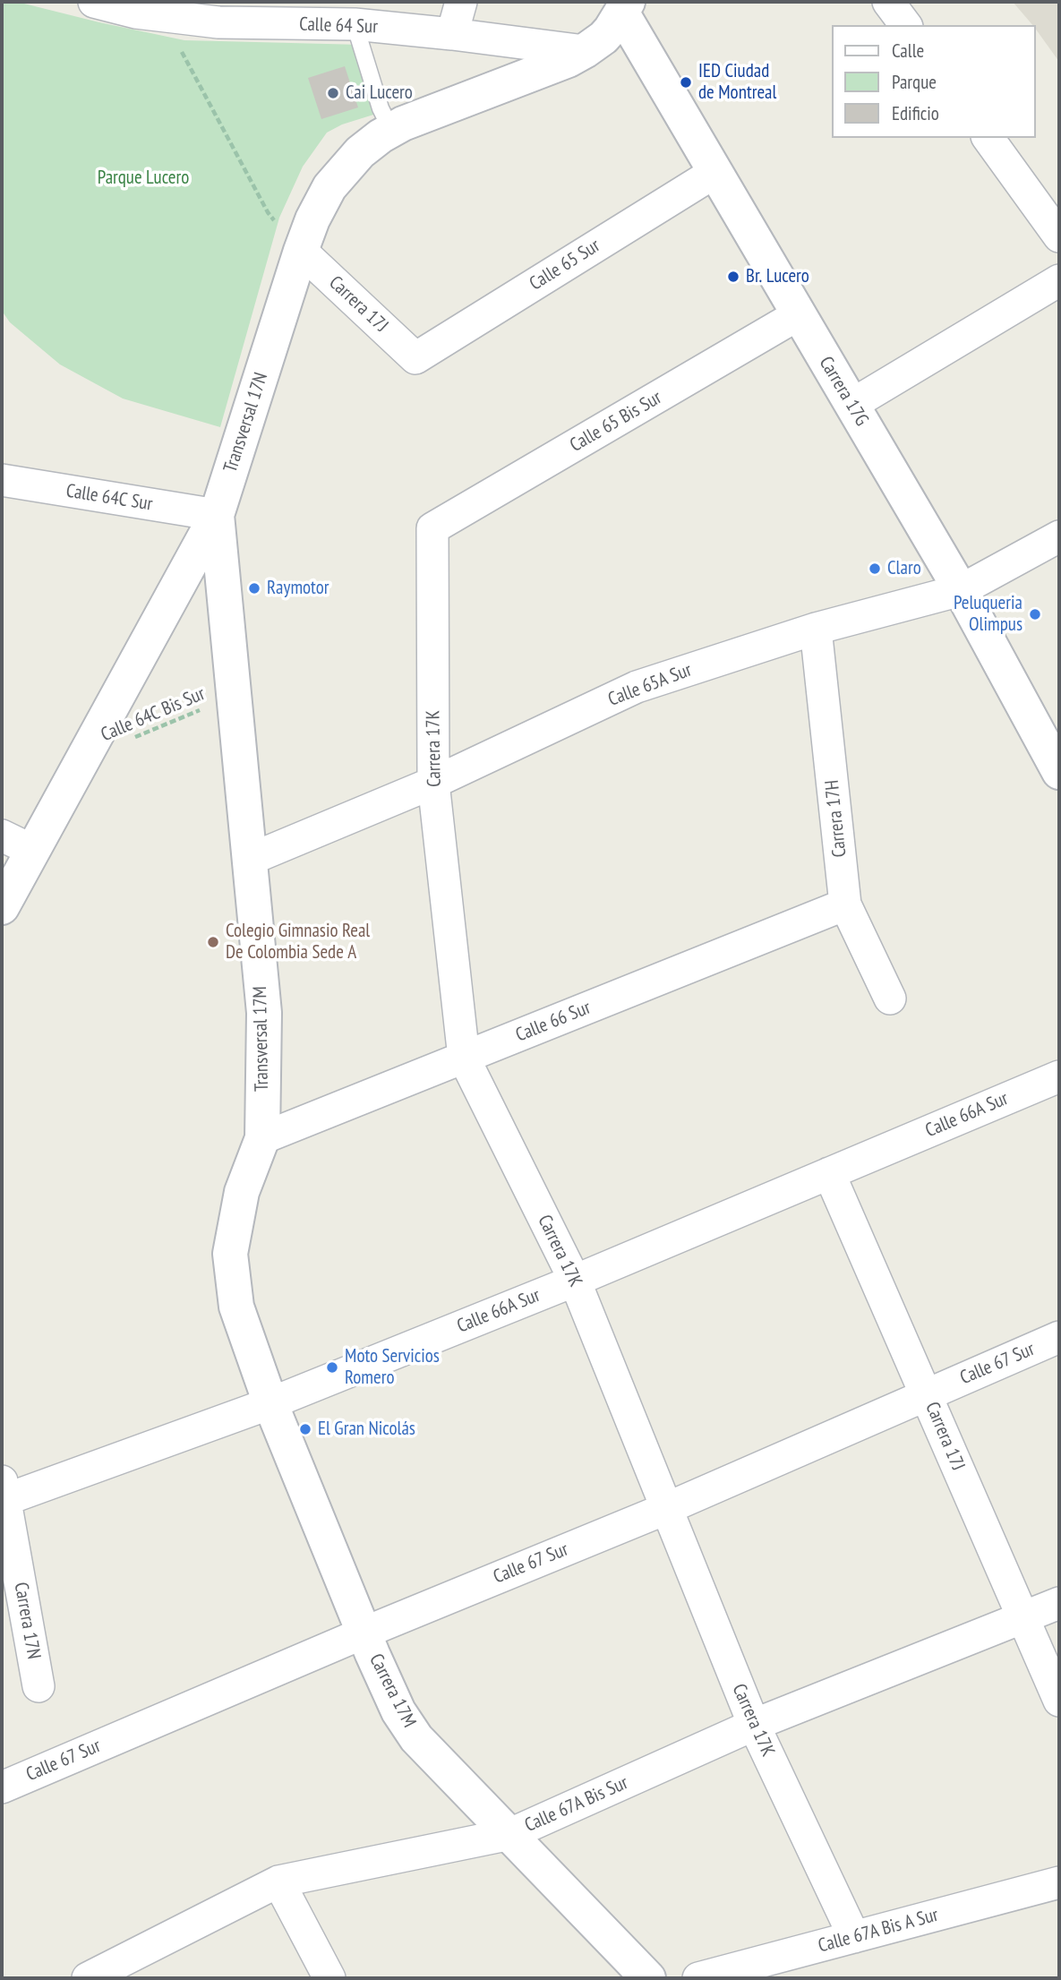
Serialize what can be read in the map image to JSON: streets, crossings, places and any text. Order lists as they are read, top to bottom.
{
  "streets": {
    "street": [
      "Calle 64 Sur",
      "Calle 65 Sur",
      "Carrera 17J",
      "Carrera 17G",
      "Calle 65 Bis Sur",
      "Transversal 17N",
      "Calle 64C Sur",
      "Calle 65A Sur",
      "Carrera 17K",
      "Carrera 17H",
      "Calle 66 Sur",
      "Transversal 17M",
      "Calle 66A Sur",
      "Calle 67 Sur",
      "Carrera 17N",
      "Carrera 17M",
      "Calle 67A Bis Sur",
      "Calle 67A Bis A Sur"
    ],
    "path": ["Calle 64C Bis Sur"]
  },
  "crossings": [
    ["Calle 64 Sur", "Transversal 17N"],
    ["Calle 65 Sur", "Carrera 17J"],
    ["Calle 65 Sur", "Carrera 17G"],
    ["Carrera 17J", "Transversal 17N"],
    ["Carrera 17J", "Calle 66A Sur"],
    ["Carrera 17J", "Calle 67 Sur"],
    ["Carrera 17J", "Calle 67A Bis Sur"],
    ["Carrera 17G", "Calle 65 Bis Sur"],
    ["Carrera 17G", "Transversal 17N"],
    ["Carrera 17G", "Calle 65A Sur"],
    ["Calle 65 Bis Sur", "Carrera 17K"],
    ["Transversal 17N", "Calle 64C Sur"],
    ["Transversal 17N", "Calle 64C Bis Sur"],
    ["Transversal 17N", "Transversal 17M"],
    ["Calle 64C Sur", "Transversal 17M"],
    ["Calle 65A Sur", "Carrera 17K"],
    ["Calle 65A Sur", "Carrera 17H"],
    ["Calle 65A Sur", "Transversal 17M"],
    ["Calle 64C Bis Sur", "Transversal 17M"],
    ["Carrera 17K", "Calle 66 Sur"],
    ["Carrera 17K", "Calle 66A Sur"],
    ["Carrera 17K", "Calle 67 Sur"],
    ["Carrera 17K", "Calle 67A Bis Sur"],
    ["Carrera 17K", "Calle 67A Bis A Sur"],
    ["Carrera 17H", "Calle 66 Sur"],
    ["Calle 66 Sur", "Transversal 17M"],
    ["Transversal 17M", "Calle 66A Sur"],
    ["Transversal 17M", "Carrera 17M"],
    ["Calle 66A Sur", "Carrera 17N"],
    ["Calle 66A Sur", "Carrera 17M"],
    ["Calle 67 Sur", "Carrera 17M"],
    ["Carrera 17M", "Calle 67A Bis Sur"]
  ],
  "parks": ["Parque Lucero"],
  "places": [
    "IED Ciudad de Montreal",
    "Cai Lucero",
    "Br. Lucero",
    "Claro",
    "Raymotor",
    "Peluqueria Olimpus",
    "Colegio Gimnasio Real De Colombia Sede A",
    "Moto Servicios Romero",
    "El Gran Nicolás"
  ],
  "legend": ["Calle", "Parque", "Edificio"]
}
